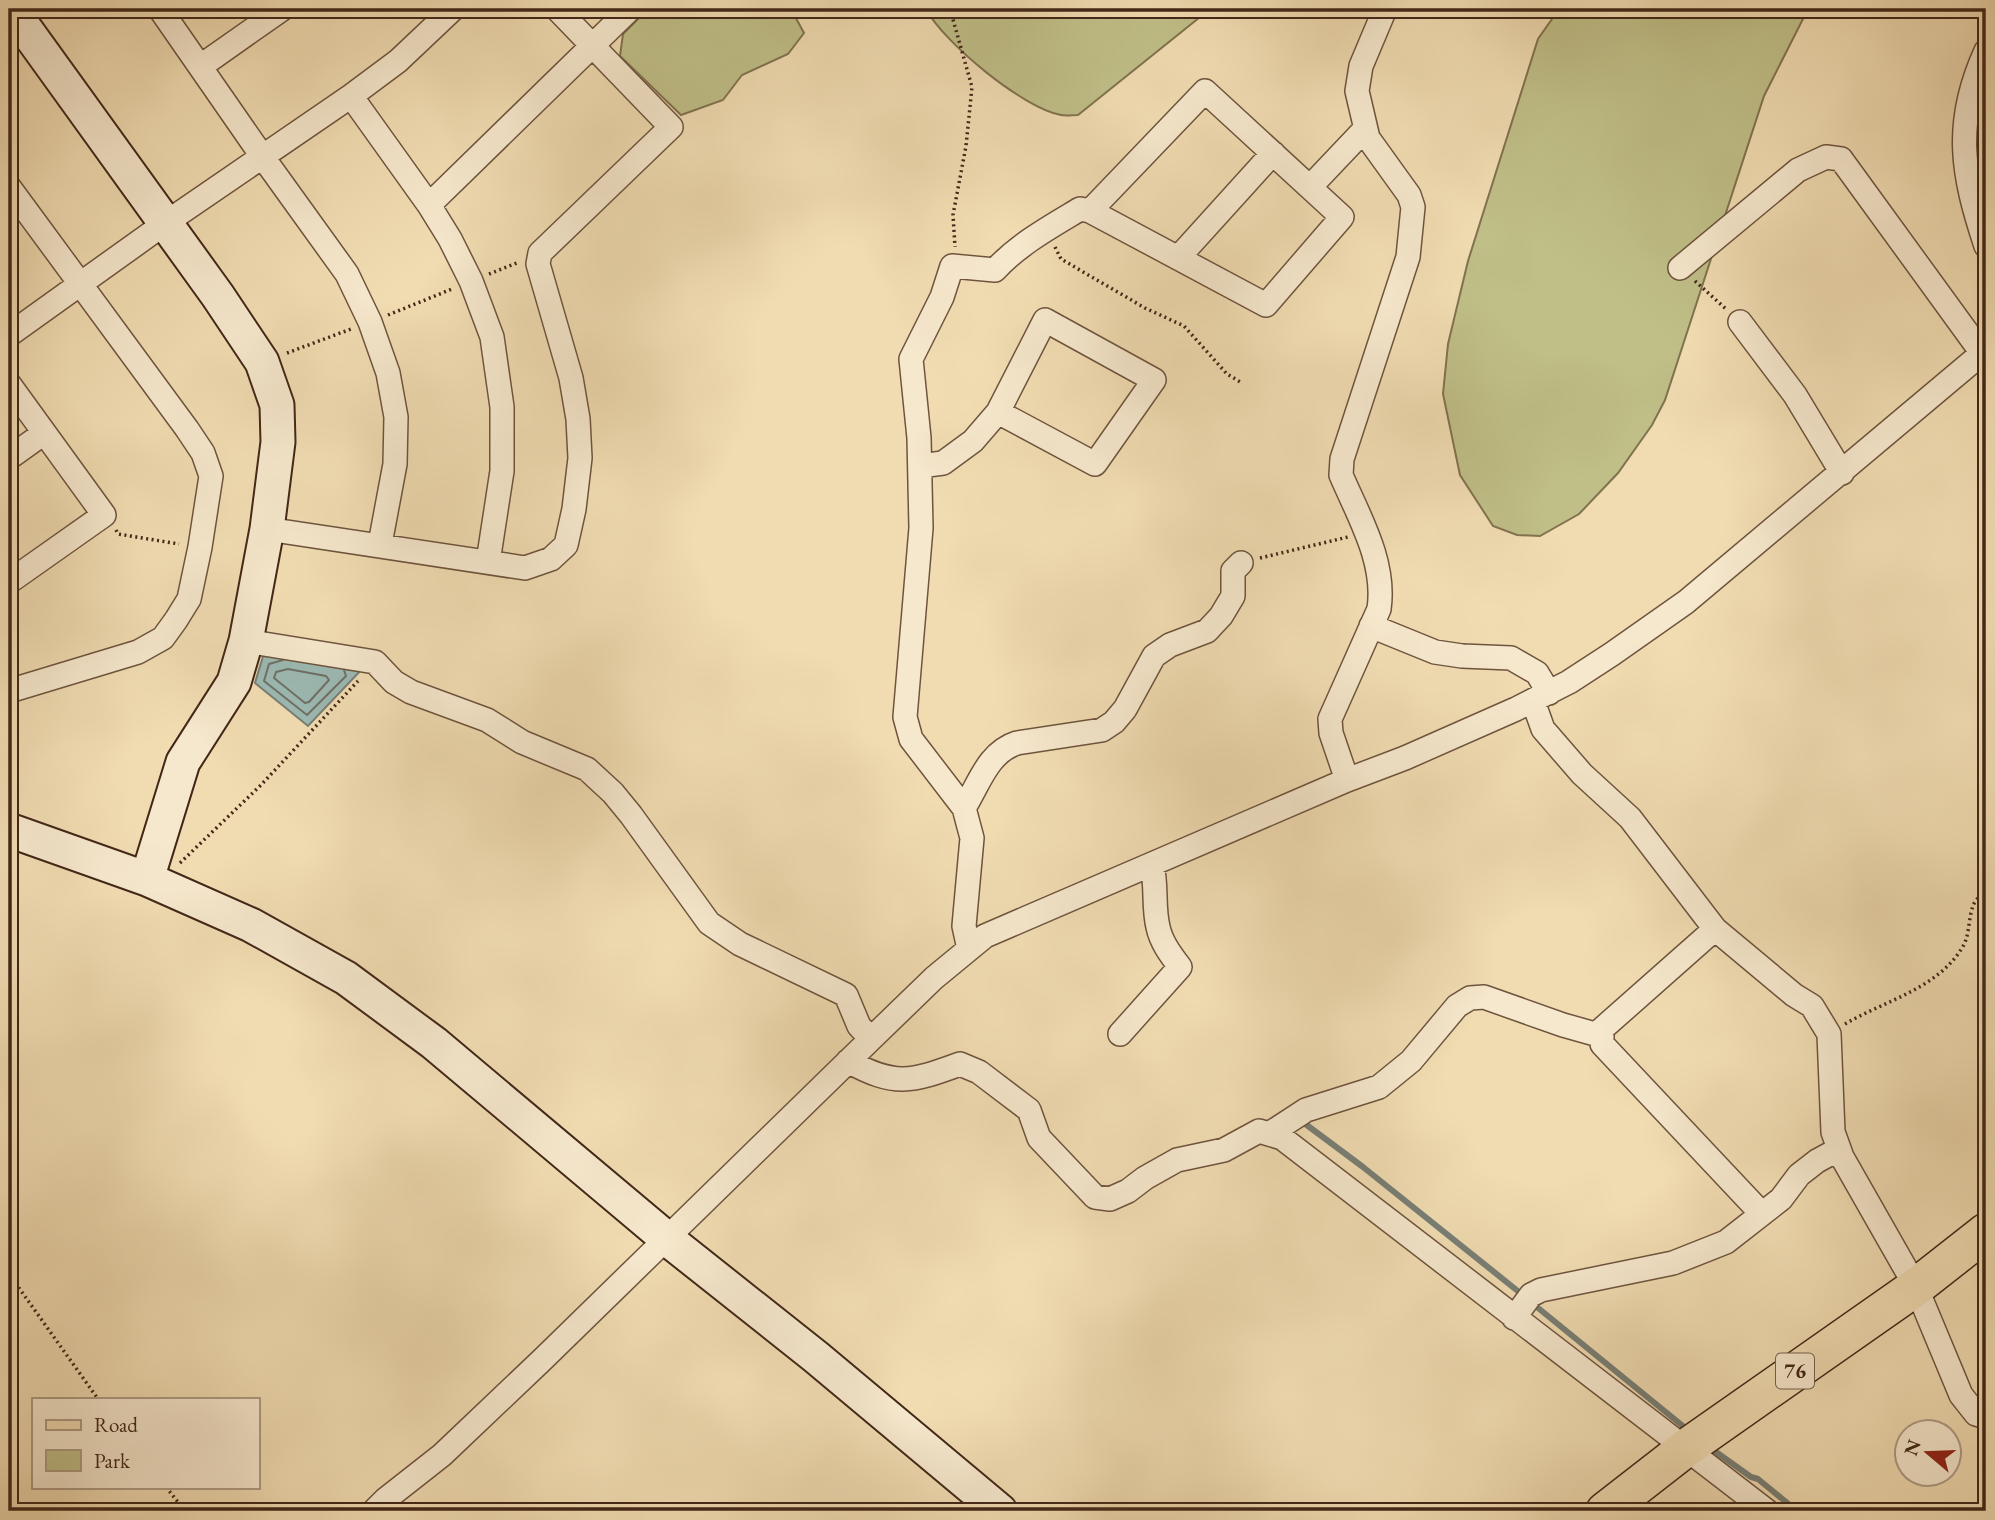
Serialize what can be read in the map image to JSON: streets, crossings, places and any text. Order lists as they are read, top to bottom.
{
  "streets": {
    "main road": ["76"]
  },
  "legend": ["Road", "Park"],
  "north": "left"
}
